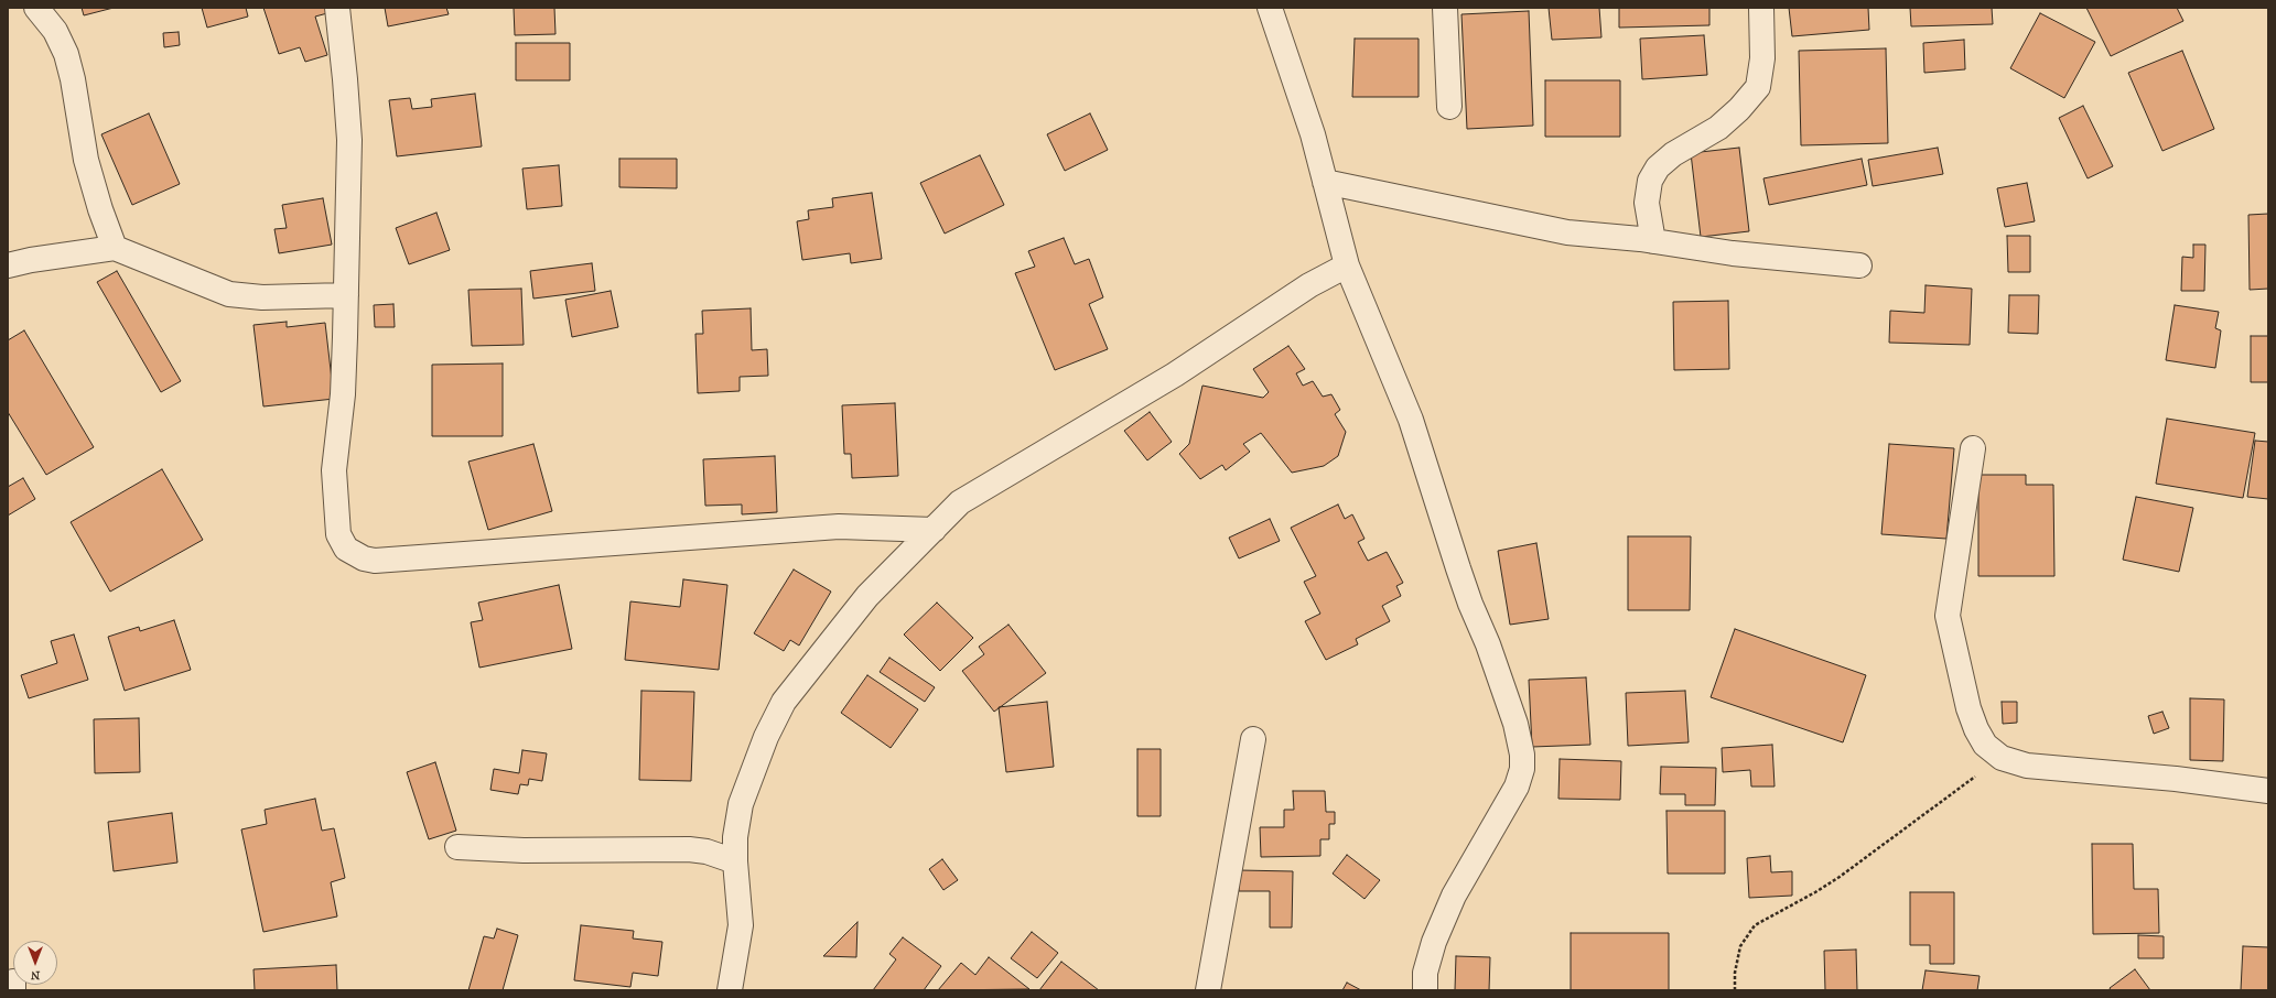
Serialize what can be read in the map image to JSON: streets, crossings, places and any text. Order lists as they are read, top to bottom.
{
  "north": "bottom"
}
